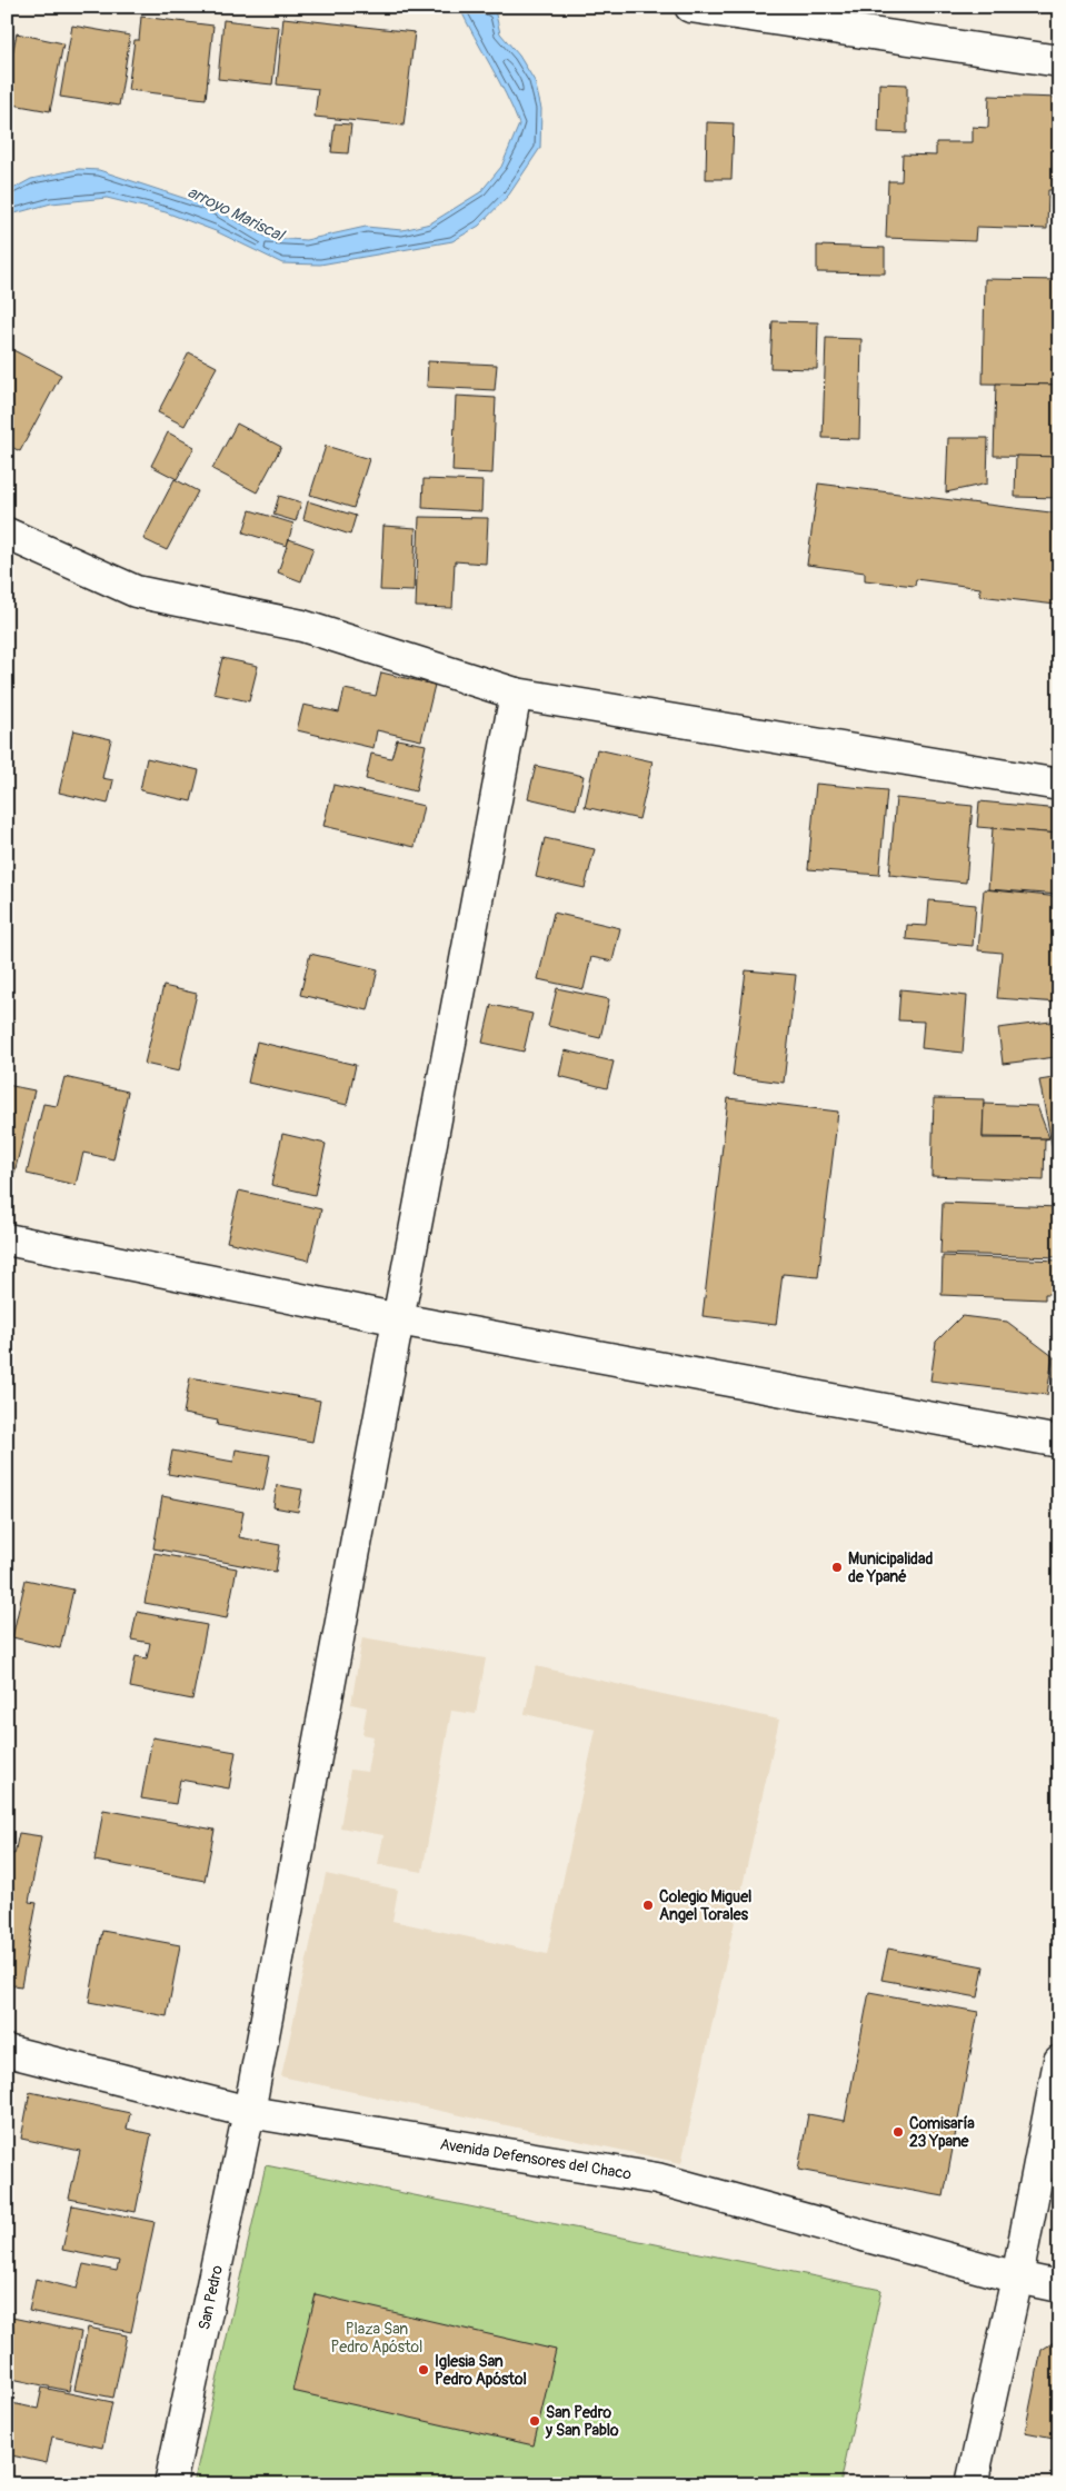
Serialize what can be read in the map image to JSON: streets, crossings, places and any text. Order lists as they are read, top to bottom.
{
  "streets": {
    "street": ["Avenida Defensores del Chaco", "San Pedro"]
  },
  "crossings": [
    ["Avenida Defensores del Chaco", "San Pedro"]
  ],
  "water": ["arroyo Mariscal"],
  "parks": ["Plaza San Pedro Apóstol"],
  "places": [
    "Municipalidad de Ypané",
    "Colegio Miguel Angel Torales",
    "Comisaría 23 Ypane",
    "Iglesia San Pedro Apóstol",
    "San Pedro y San Pablo"
  ]
}
